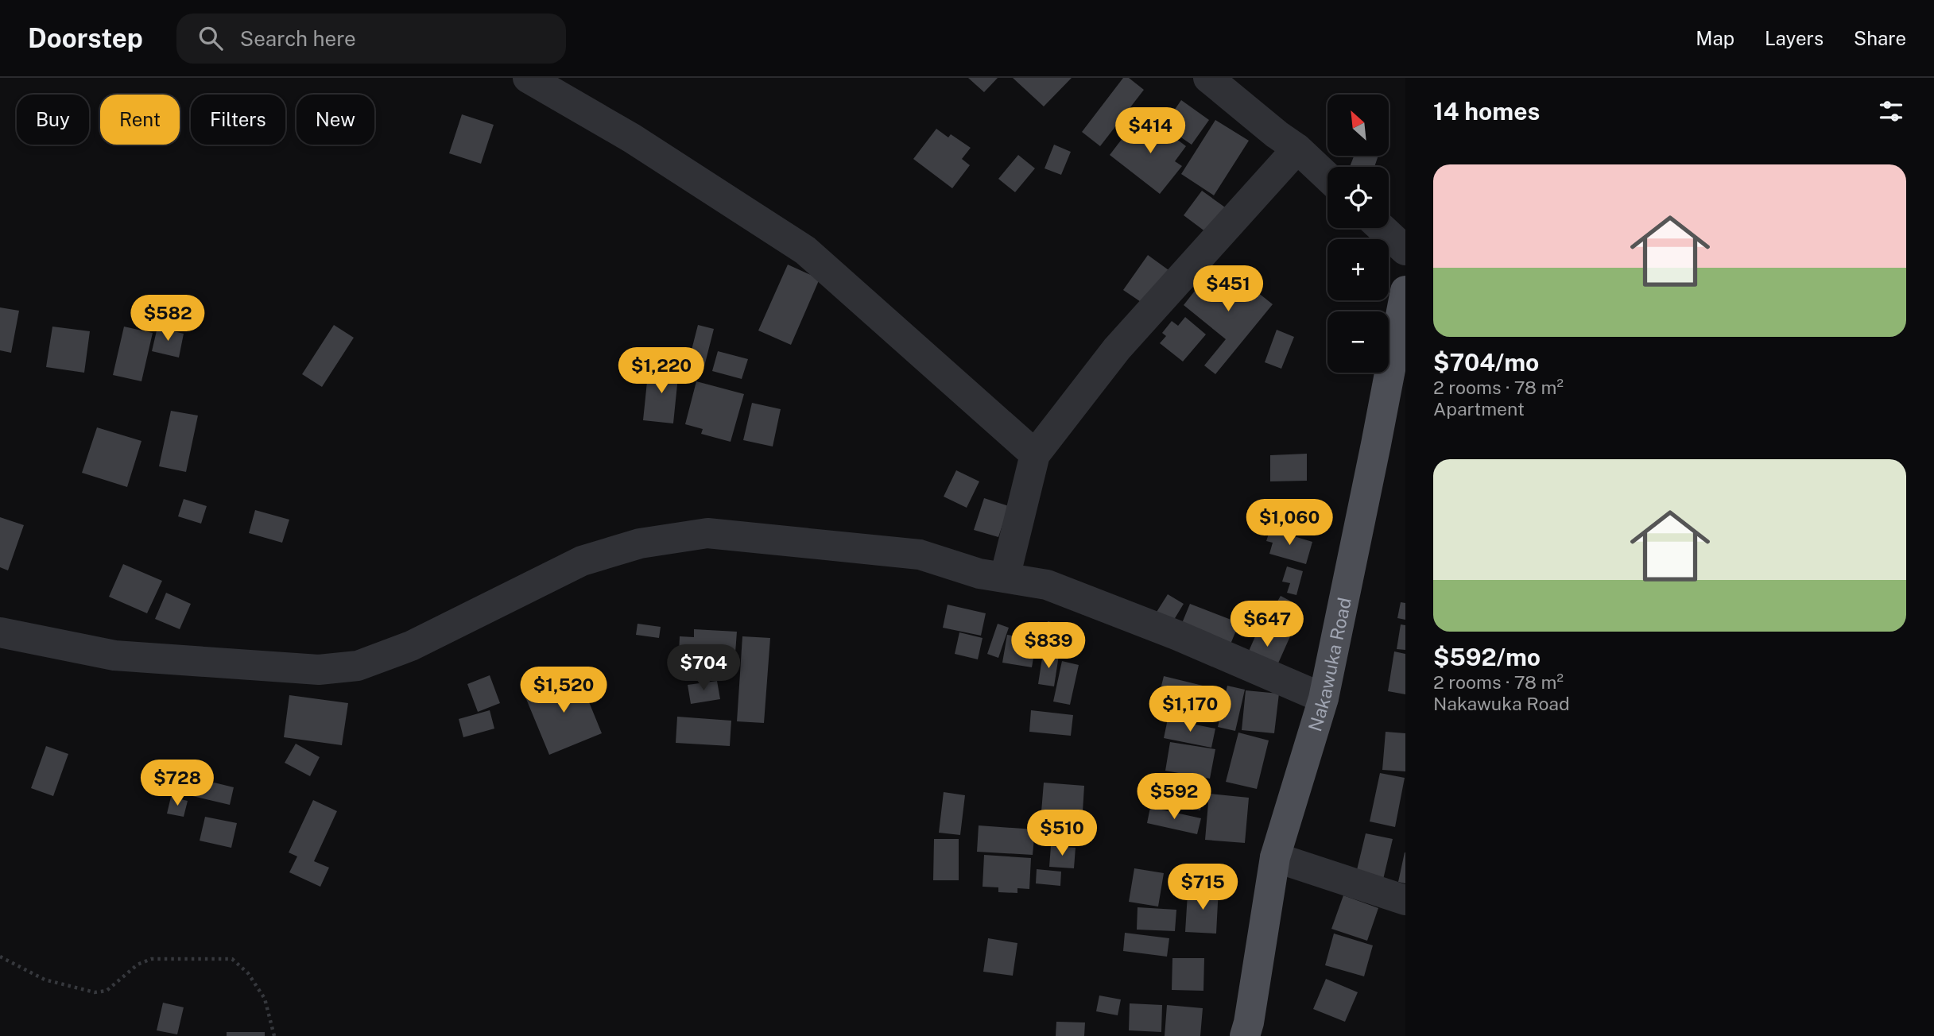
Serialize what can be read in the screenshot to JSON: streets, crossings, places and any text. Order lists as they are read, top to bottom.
{
  "streets": {
    "main road": ["Nakawuka Road"]
  },
  "north": "top left",
  "page": {
    "header": "Doorstep",
    "search": "Search here",
    "nav": ["Map", "Layers", "Share"],
    "heading": "14 homes",
    "map_buttons": ["+", "−"],
    "chip": [
      "Buy",
      "Rent",
      "Filters",
      "New"
    ],
    "price": [
      "$414",
      "$451",
      "$582",
      "$1,220",
      "$1,060",
      "$647",
      "$839",
      "$704",
      "$1,520",
      "$1,170",
      "$728",
      "$592",
      "$510",
      "$715"
    ],
    "list": [
      {
        "name": "$704/mo",
        "note": "2 rooms · 78 m² · Apartment"
      },
      {
        "name": "$592/mo",
        "note": "2 rooms · 78 m² · Nakawuka Road"
      }
    ]
  }
}
